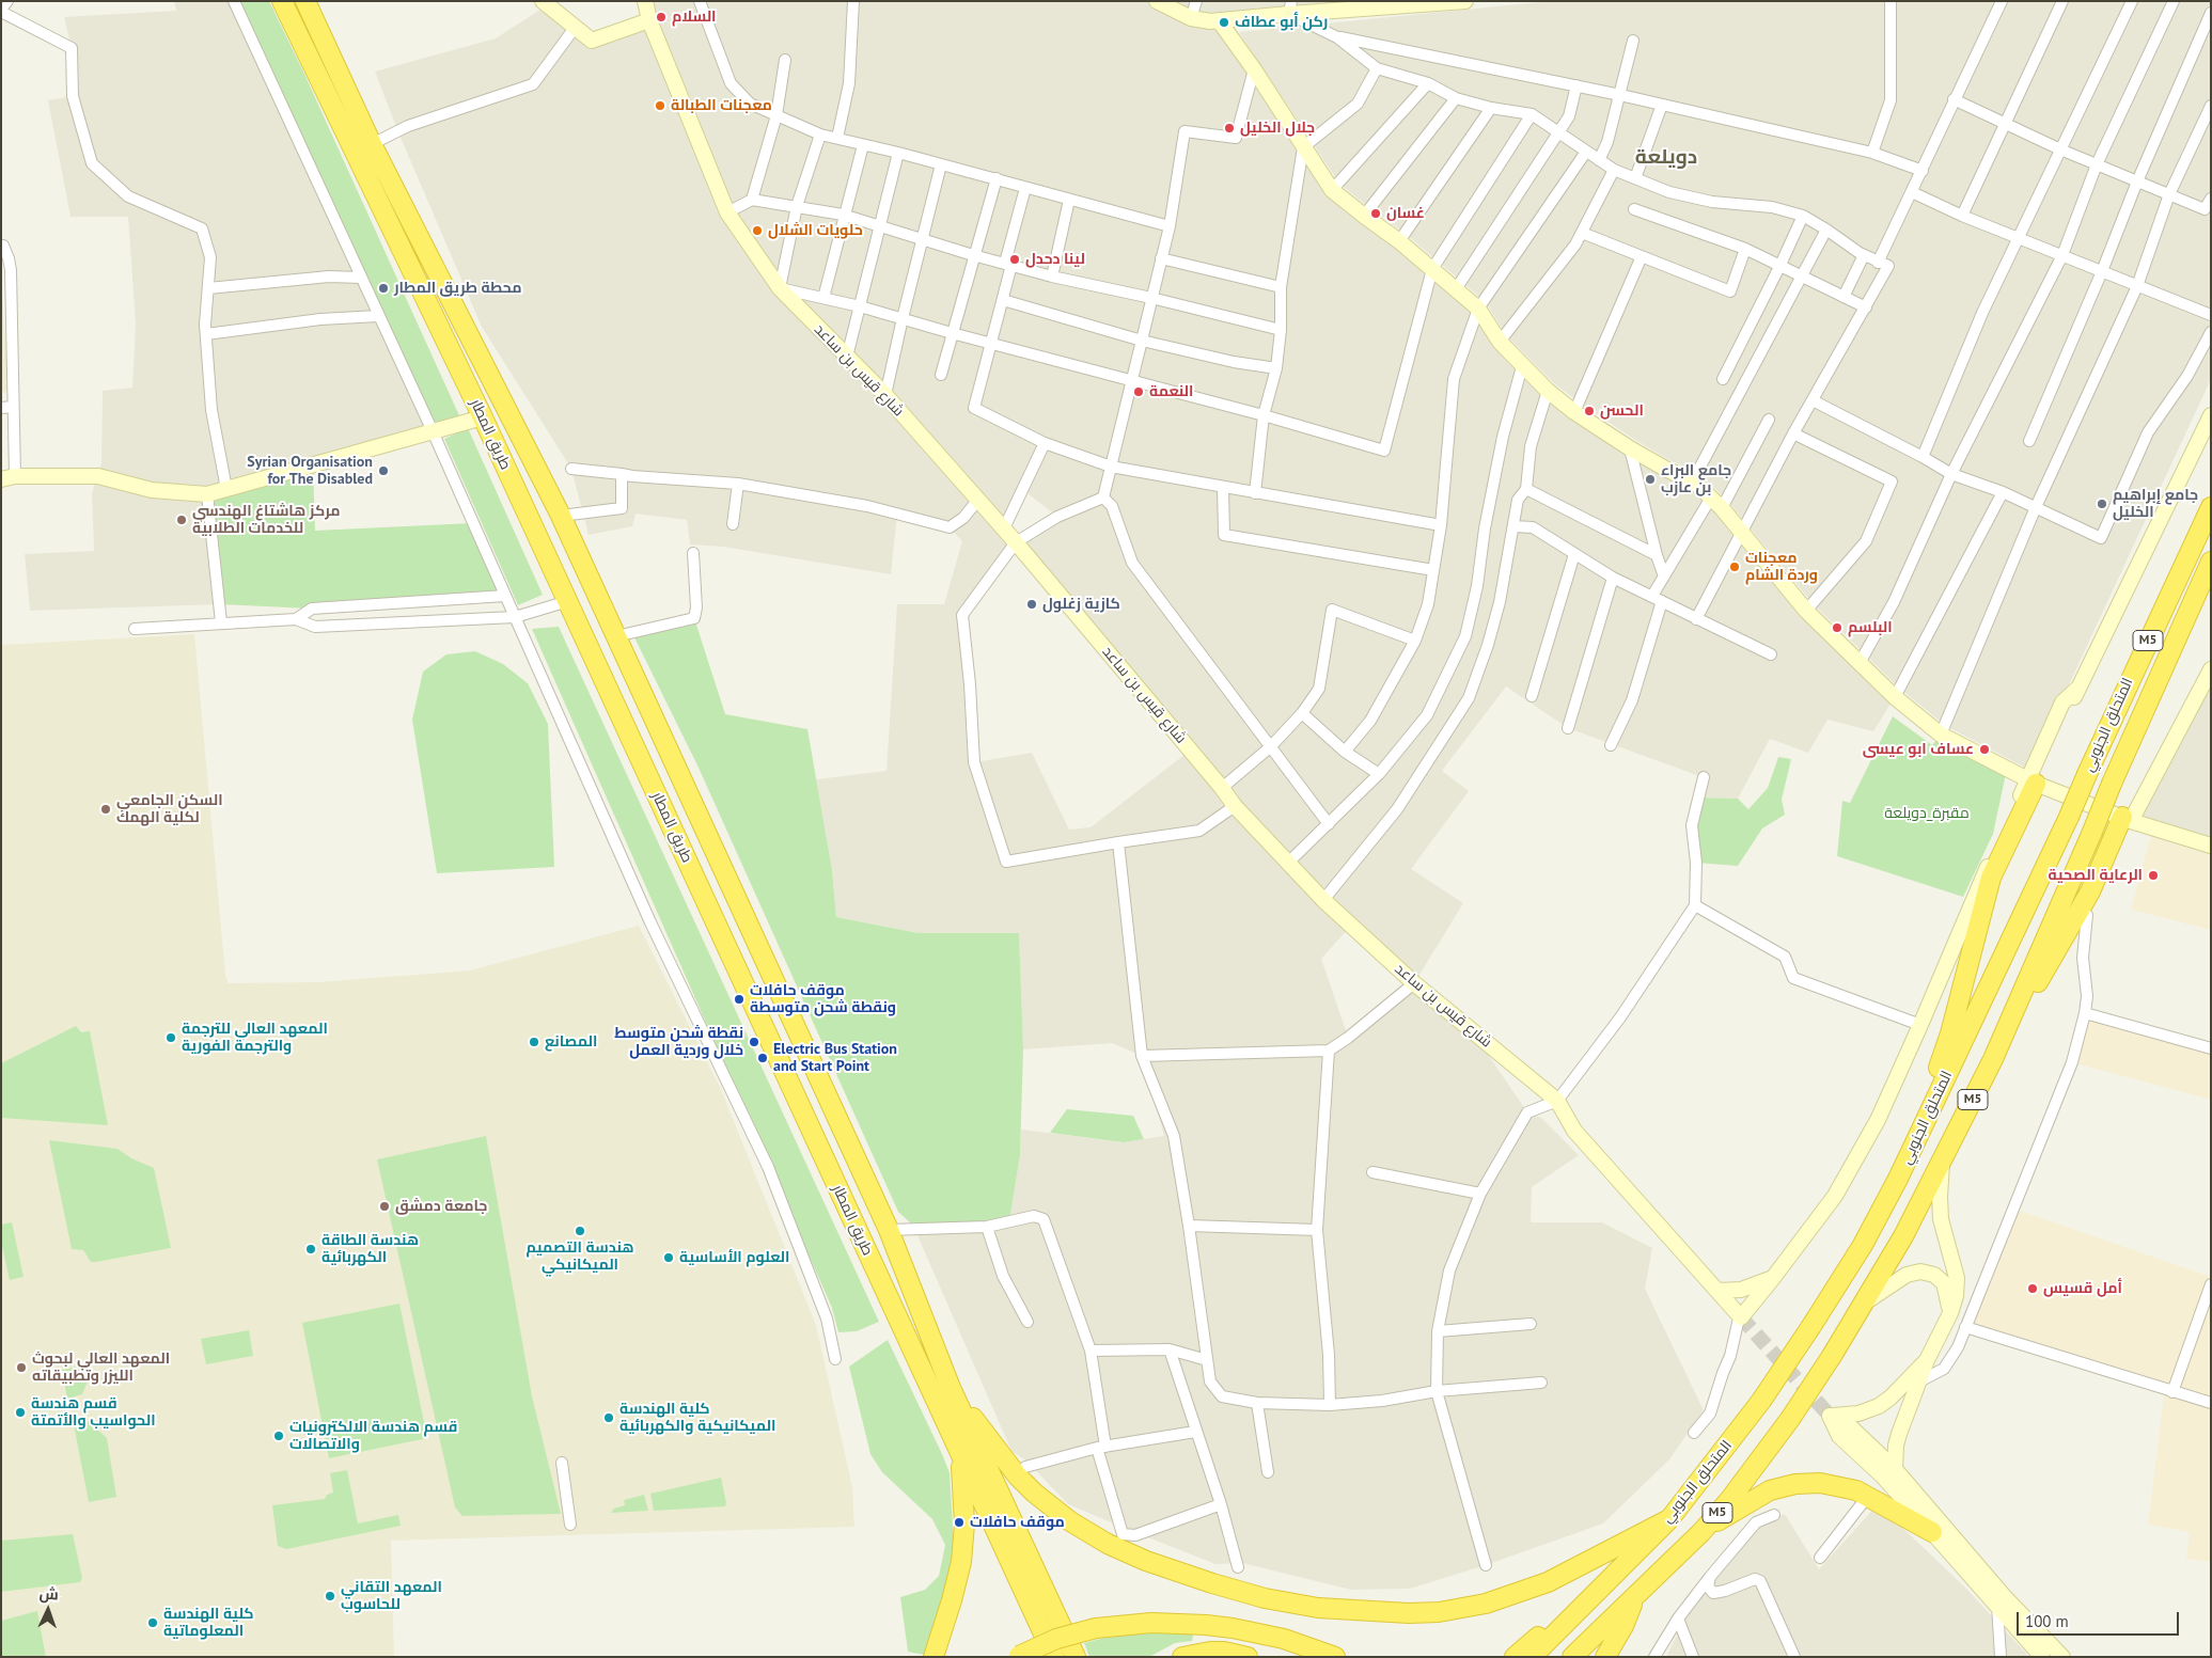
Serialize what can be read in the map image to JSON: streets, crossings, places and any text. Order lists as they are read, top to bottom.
{
  "streets": {
    "highway": ["طريق المطار", "M5", "المتحلق الجنوبي"],
    "main road": ["شارع قيس بن ساعد"]
  },
  "districts": ["دويلعة"],
  "parks": ["مقبرة_دويلعة"],
  "places": [
    "السلام",
    "ركن أبو عطاف",
    "معجنات الطبالة",
    "جلال الخليل",
    "غسان",
    "حلويات الشلال",
    "لينا دحدل",
    "محطة طريق المطار",
    "النعمة",
    "الحسن",
    "Syrian Organisation for The Disabled",
    "جامع البراء بن عازب",
    "جامع إبراهيم الخليل",
    "مركز هاشتاغ الهندسي للخدمات الطلابية",
    "معجنات وردة الشام",
    "كازية زغلول",
    "البلسم",
    "عساف ابو عيسى",
    "السكن الجامعي لكلية الهمك",
    "الرعاية الصحية",
    "موقف حافلات ونقطة شحن متوسطة",
    "المعهد العالي للترجمة والترجمة الفورية",
    "المصانع",
    "نقطة شحن متوسط خلال وردية العمل",
    "Electric Bus Station and Start Point",
    "جامعة دمشق",
    "هندسة التصميم الميكانيكي",
    "هندسة الطاقة الكهربائية",
    "العلوم الأساسية",
    "أمل قسيس",
    "المعهد العالي لبحوث الليزر وتطبيقاته",
    "قسم هندسة الحواسيب والأتمتة",
    "كلية الهندسة الميكانيكية والكهربائية",
    "قسم هندسة الالكترونيات والاتصالات",
    "موقف حافلات",
    "المعهد التقاني للحاسوب",
    "كلية الهندسة المعلوماتية"
  ],
  "scale_bar": "100 m",
  "north": "top"
}
